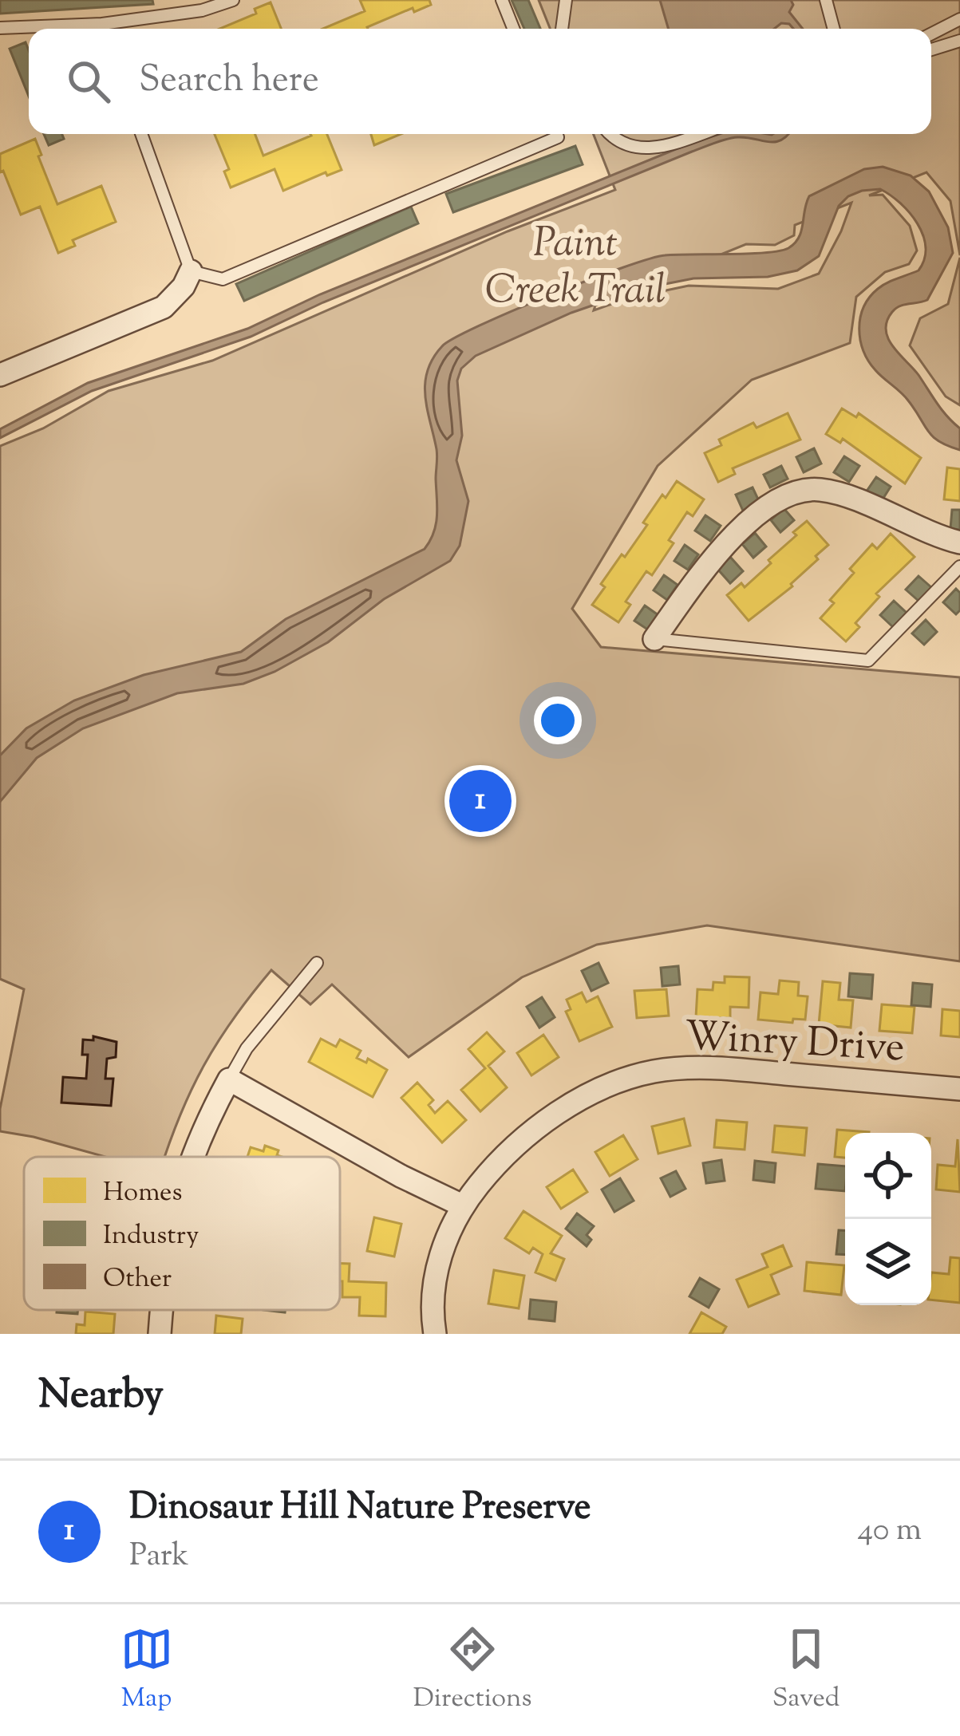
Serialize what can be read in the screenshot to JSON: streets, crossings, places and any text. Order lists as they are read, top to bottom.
{
  "streets": {
    "street": ["Winry Drive"]
  },
  "parks": ["Paint Creek Trail"],
  "legend": ["Homes", "Industry", "Other"],
  "page": {
    "search": "Search here",
    "pins": "1",
    "heading": "Nearby",
    "list": [
      {
        "mark": "1",
        "name": "Dinosaur Hill Nature Preserve",
        "note": "Park",
        "value": "40 m"
      }
    ],
    "nav": ["Map", "Directions", "Saved"]
  }
}
